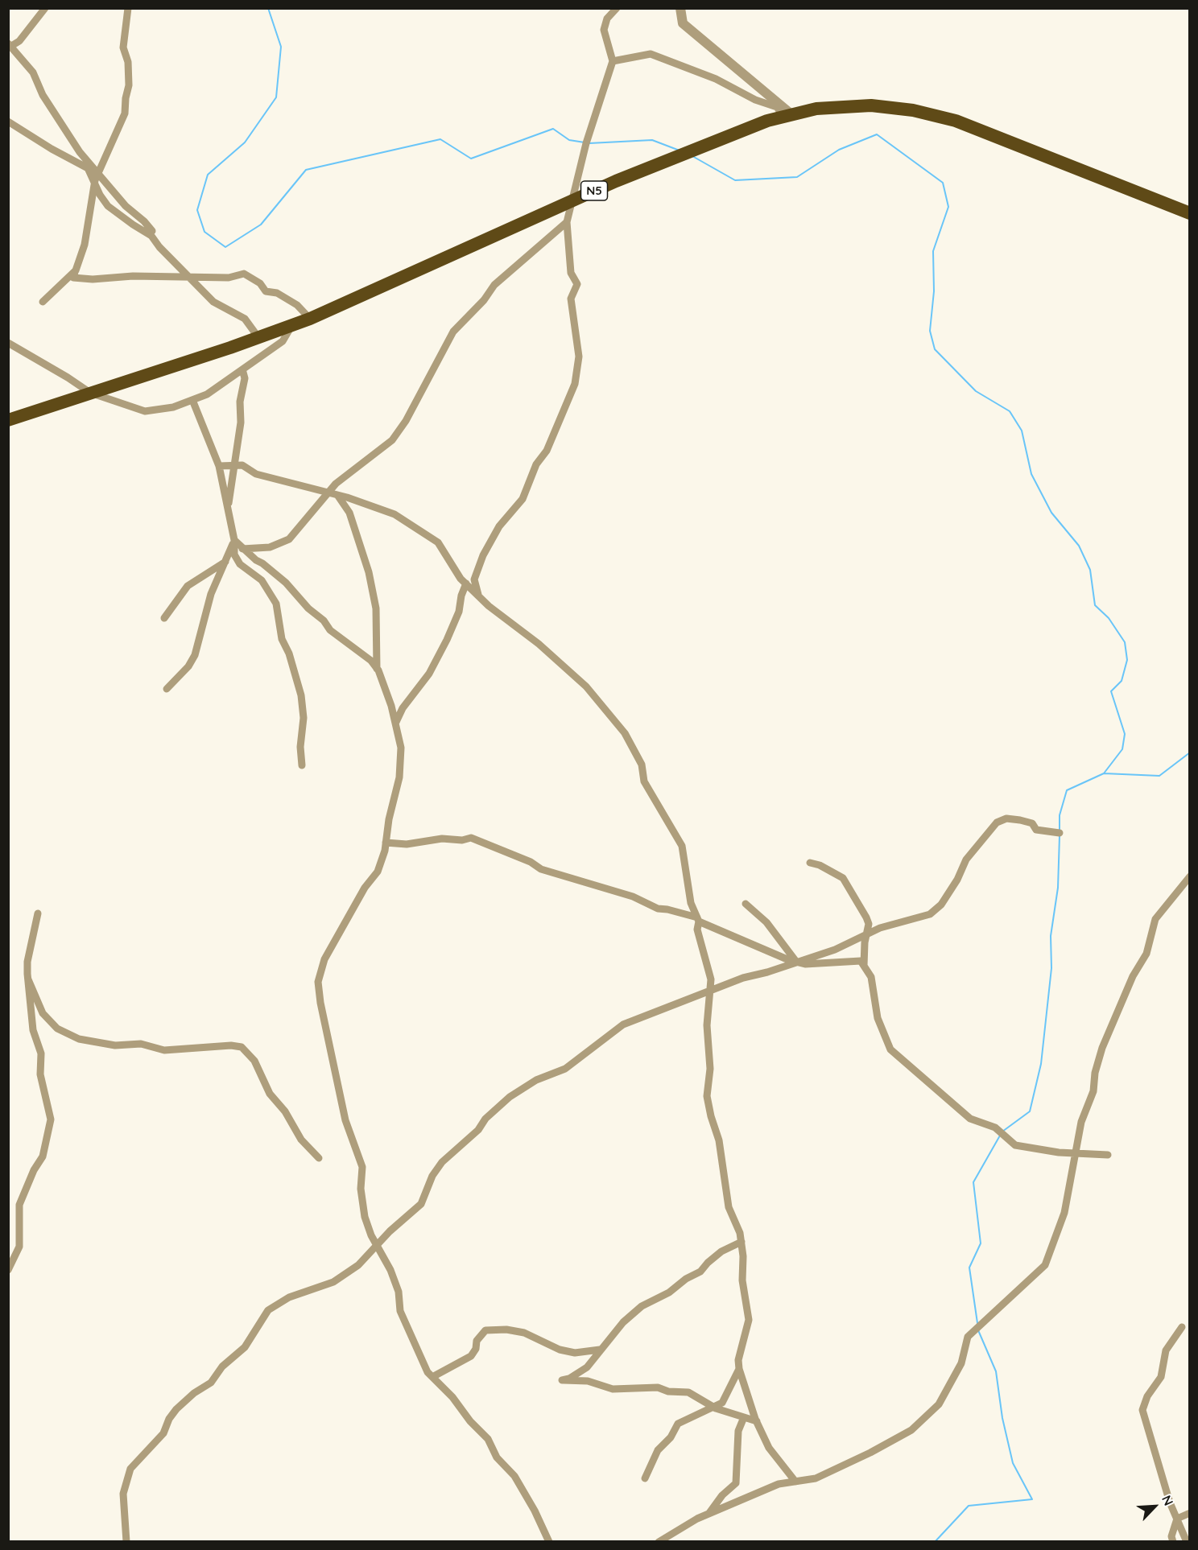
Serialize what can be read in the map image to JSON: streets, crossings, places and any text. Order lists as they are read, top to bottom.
{
  "streets": {
    "highway": ["N5"]
  },
  "north": "top right"
}
